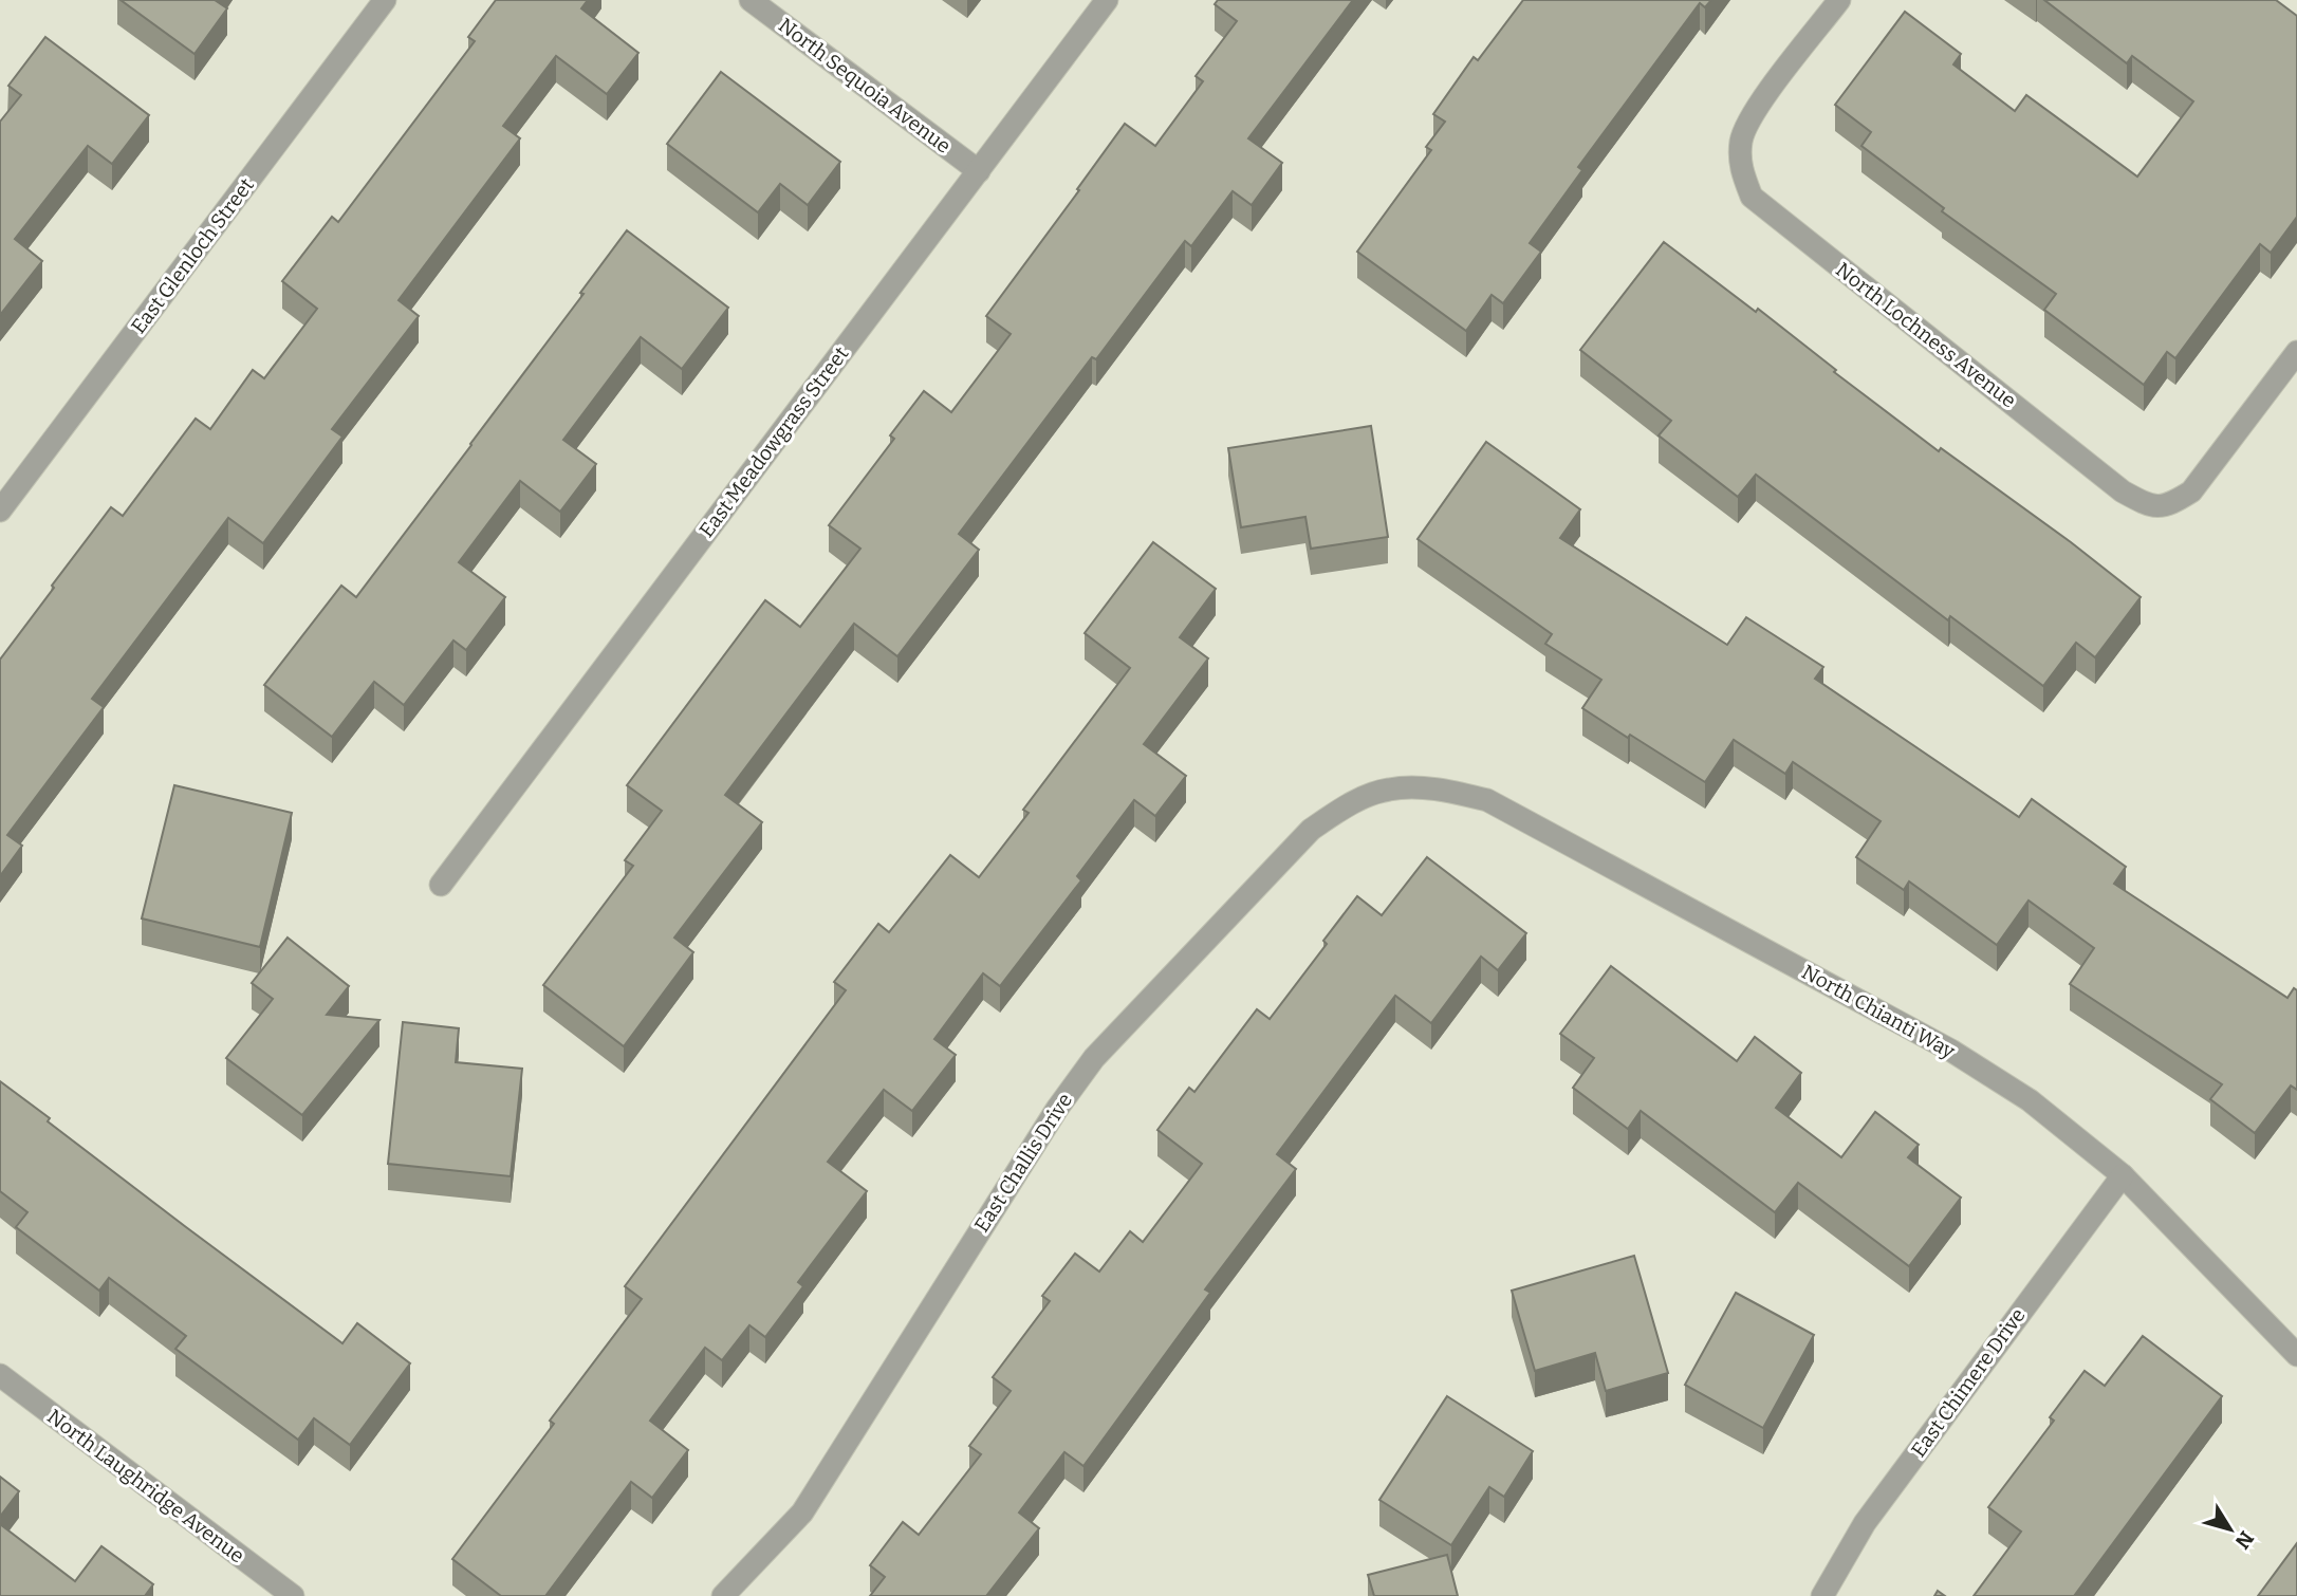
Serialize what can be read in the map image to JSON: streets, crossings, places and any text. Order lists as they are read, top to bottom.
{
  "streets": {
    "street": [
      "North Sequoia Avenue",
      "East Glenloch Street",
      "North Lochness Avenue",
      "East Meadowgrass Street",
      "North Chianti Way",
      "East Challis Drive",
      "East Chimere Drive",
      "North Laughridge Avenue"
    ]
  },
  "crossings": [
    ["North Sequoia Avenue", "East Meadowgrass Street"],
    ["North Chianti Way", "East Challis Drive"],
    ["North Chianti Way", "East Chimere Drive"]
  ],
  "north": "bottom right"
}
